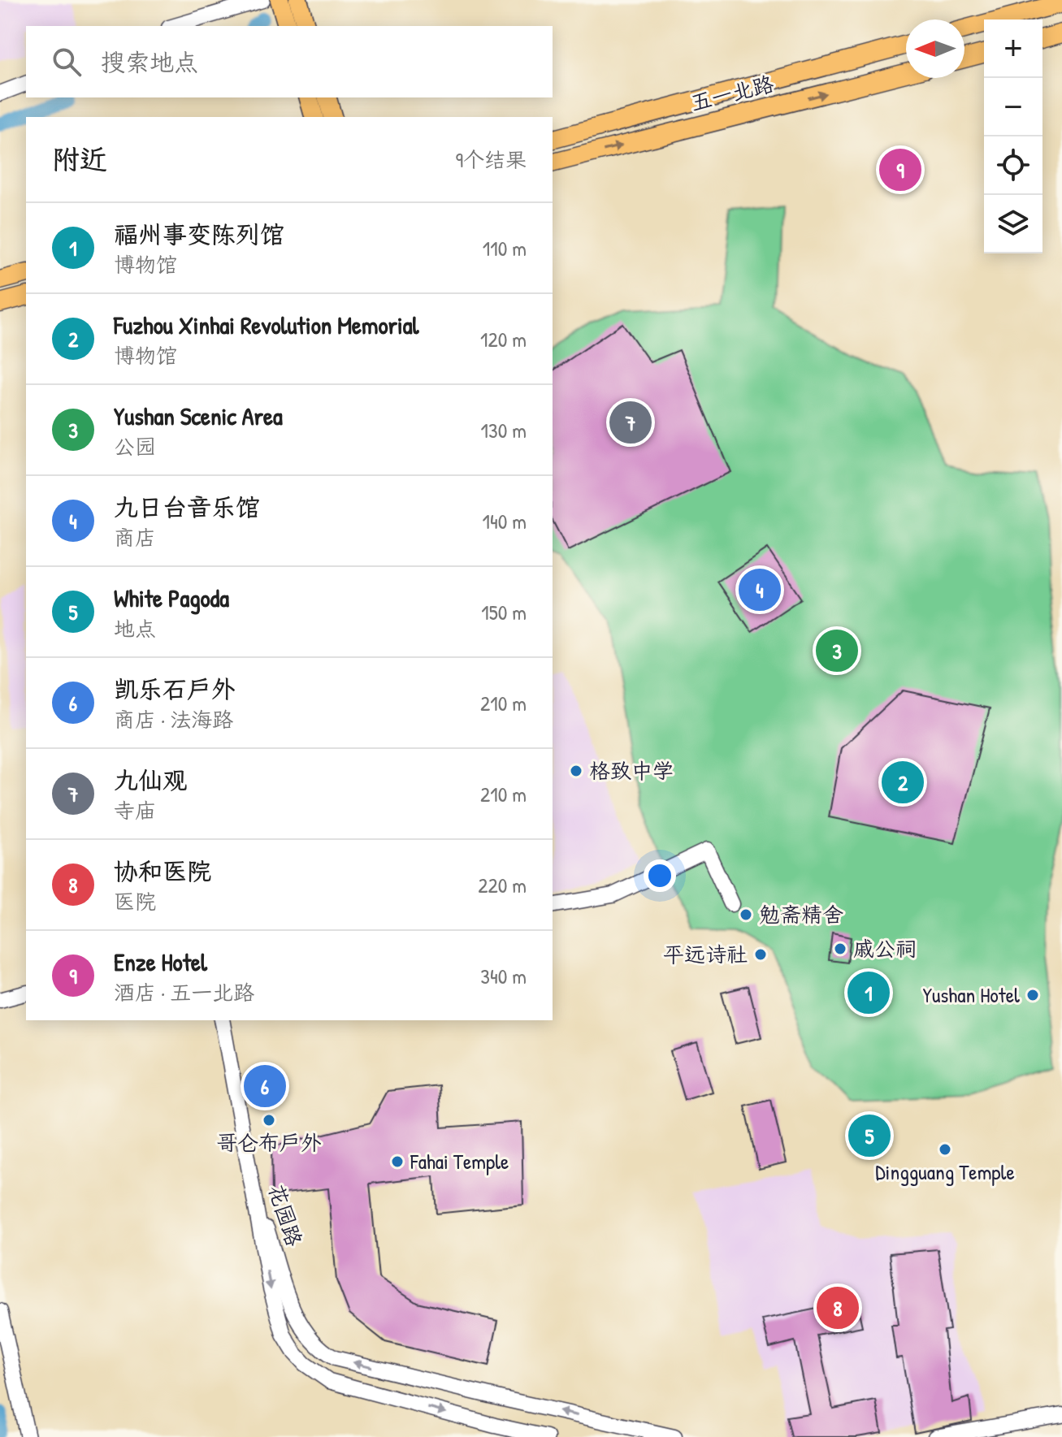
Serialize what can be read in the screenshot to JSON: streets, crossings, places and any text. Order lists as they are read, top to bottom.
{
  "streets": {
    "main road": ["五一北路"],
    "street": ["花园路"]
  },
  "places": [
    "格致中学",
    "勉斋精舍",
    "戚公祠",
    "平远诗社",
    "Yushan Hotel",
    "哥仑布户外",
    "Dingguang Temple",
    "Fahai Temple"
  ],
  "north": "left",
  "page": {
    "map_buttons": ["+", "−"],
    "search": "搜索地点",
    "heading": ["附近", "9个结果"],
    "pins": [
      "9",
      "7",
      "4",
      "3",
      "2",
      "1",
      "6",
      "5",
      "8"
    ],
    "list": [
      {
        "mark": "1",
        "name": "福州事变陈列馆",
        "note": "博物馆",
        "value": "110 m"
      },
      {
        "mark": "2",
        "name": "Fuzhou Xinhai Revolution Memorial",
        "note": "博物馆",
        "value": "120 m"
      },
      {
        "mark": "3",
        "name": "Yushan Scenic Area",
        "note": "公园",
        "value": "130 m"
      },
      {
        "mark": "4",
        "name": "九日台音乐馆",
        "note": "商店",
        "value": "140 m"
      },
      {
        "mark": "5",
        "name": "White Pagoda",
        "note": "地点",
        "value": "150 m"
      },
      {
        "mark": "6",
        "name": "凯乐石户外",
        "note": "商店 · 法海路",
        "value": "210 m"
      },
      {
        "mark": "7",
        "name": "九仙观",
        "note": "寺庙",
        "value": "210 m"
      },
      {
        "mark": "8",
        "name": "协和医院",
        "note": "医院",
        "value": "220 m"
      },
      {
        "mark": "9",
        "name": "Enze Hotel",
        "note": "酒店 · 五一北路",
        "value": "340 m"
      }
    ]
  }
}
